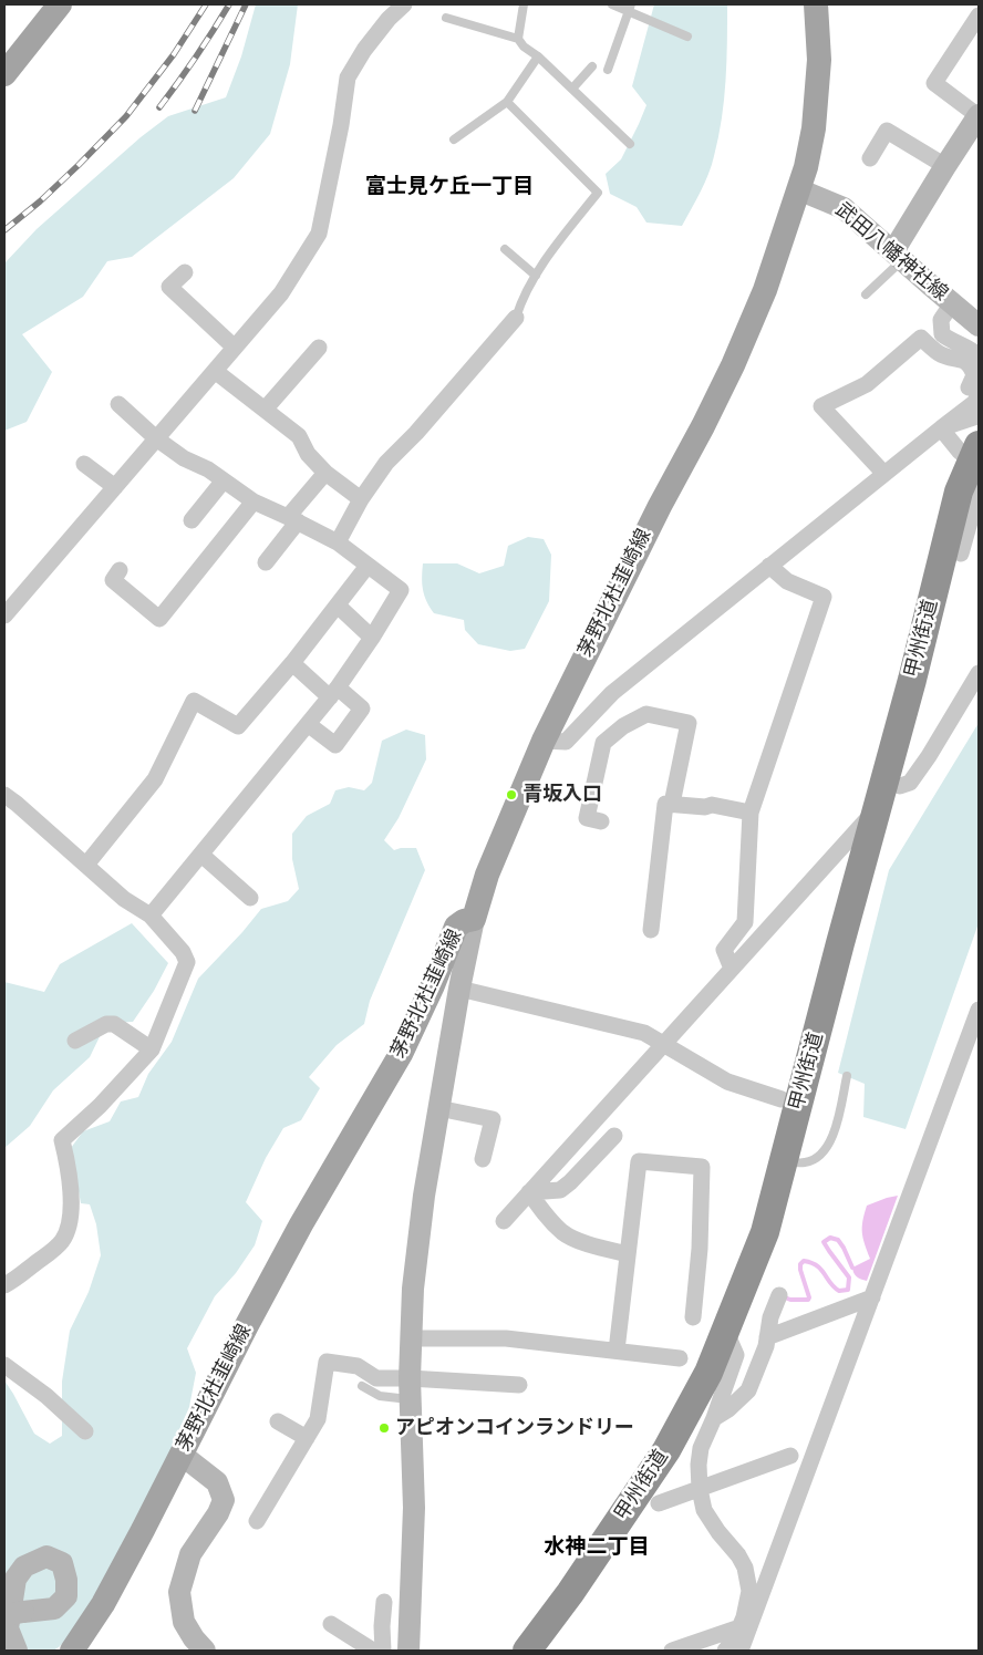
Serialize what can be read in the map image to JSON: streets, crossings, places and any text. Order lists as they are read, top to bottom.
{
  "streets": {
    "highway": ["甲州街道"],
    "main road": ["茅野北杜韮崎線"],
    "street": ["武田八幡神社線"]
  },
  "crossings": [
    ["武田八幡神社線", "茅野北杜韮崎線"]
  ],
  "districts": ["富士見ケ丘一丁目", "水神二丁目"],
  "places": ["青坂入口", "アピオンコインランドリー"]
}
